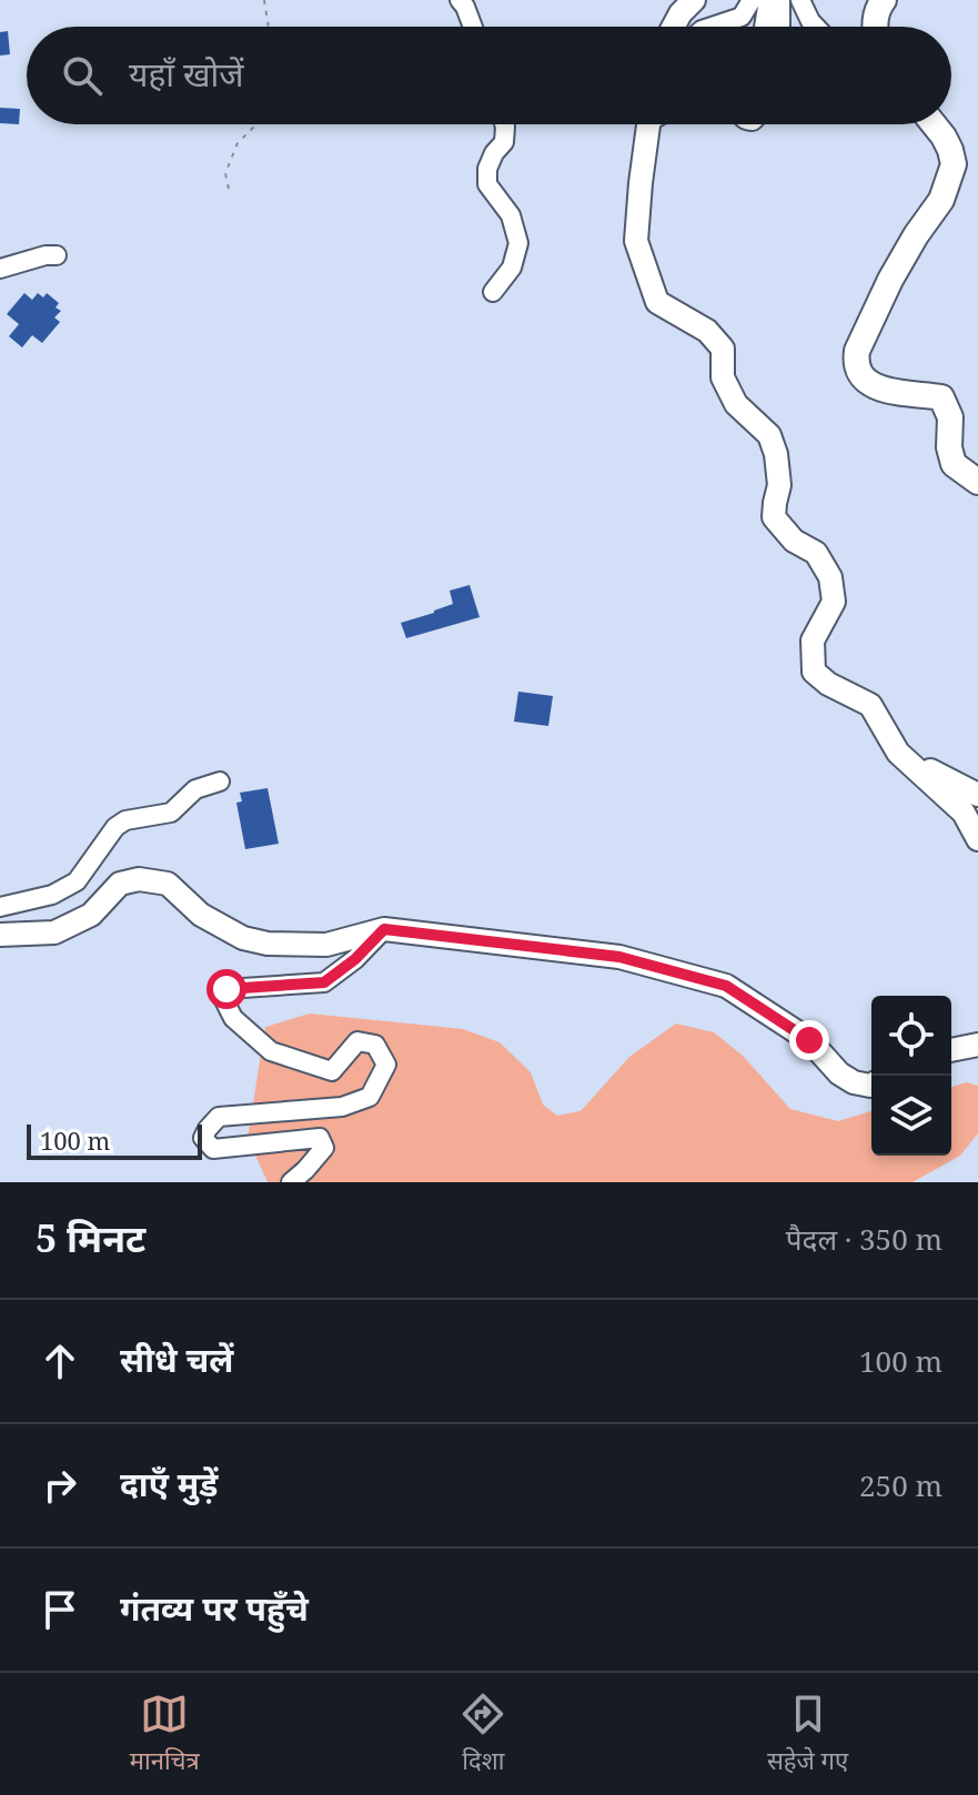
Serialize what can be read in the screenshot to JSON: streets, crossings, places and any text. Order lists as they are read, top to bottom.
{
  "scale_bar": "100 m",
  "page": {
    "search": "यहाँ खोजें",
    "scale": "100 m",
    "heading": ["5 मिनट", "पैदल · 350 m"],
    "list": [
      ["सीधे चलें", "100 m"],
      ["दाएँ मुड़ें", "250 m"],
      "गंतव्य पर पहुँचे"
    ],
    "nav": ["मानचित्र", "दिशा", "सहेजे गए"]
  }
}
